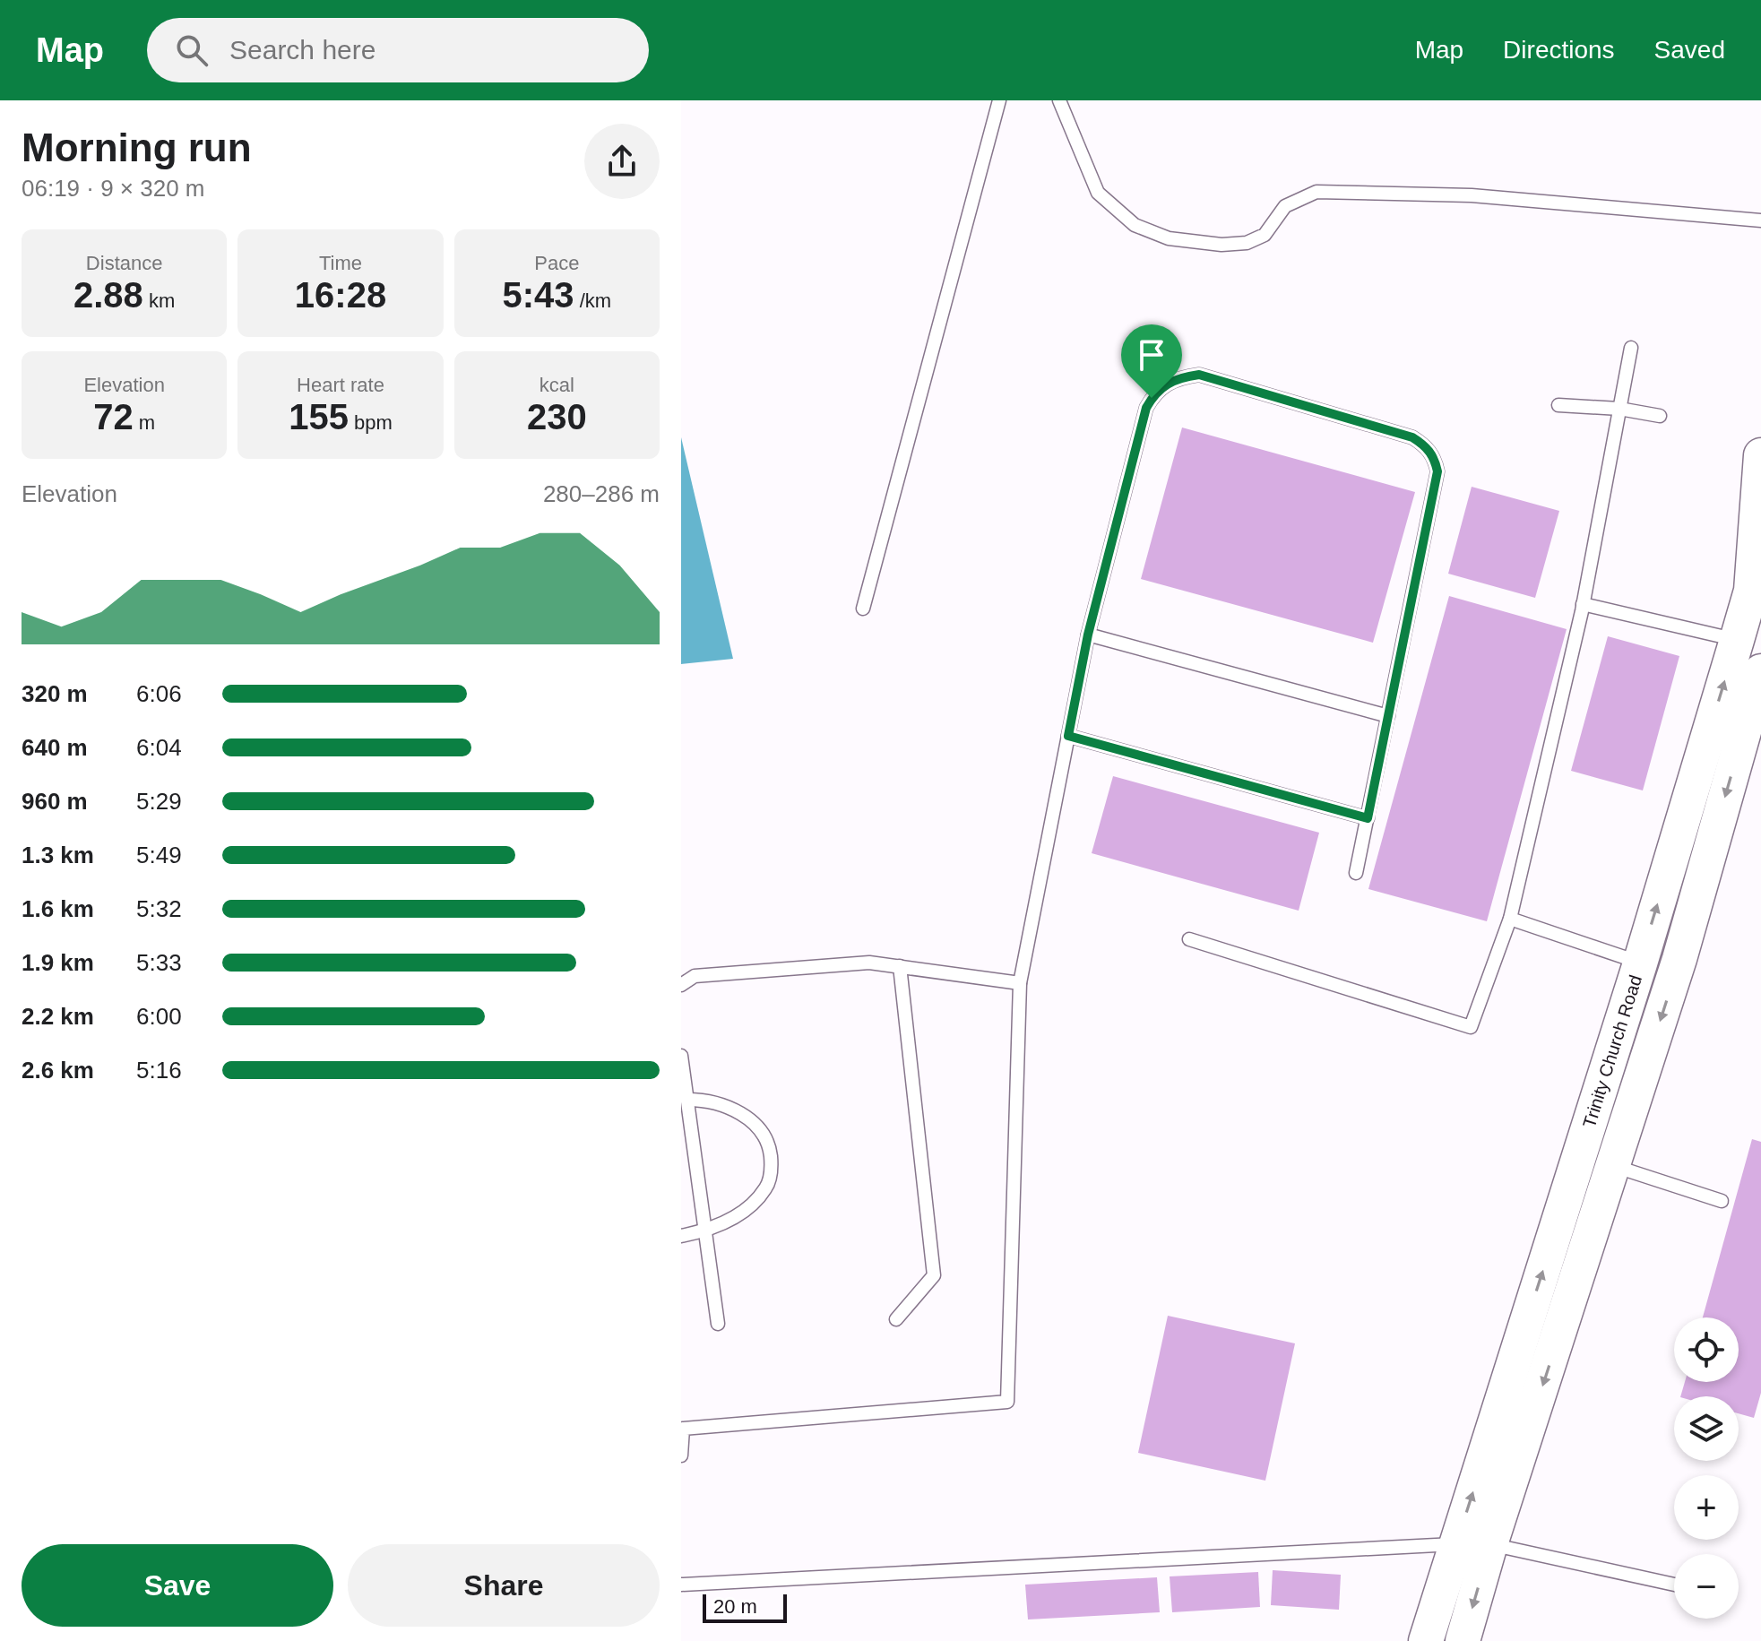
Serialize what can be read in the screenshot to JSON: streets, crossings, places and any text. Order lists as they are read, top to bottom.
{
  "streets": {
    "main road": ["Trinity Church Road"]
  },
  "scale_bar": "20 m",
  "page": {
    "header": "Map",
    "search": "Search here",
    "nav": ["Map", "Directions", "Saved"],
    "heading": ["Morning run", "06:19 · 9 × 320 m"],
    "stats": [
      ["Distance", "2.88 km"],
      ["Time", "16:28"],
      ["Pace", "5:43 /km"],
      ["Elevation", "72 m"],
      ["Heart rate", "155 bpm"],
      ["kcal", "230"]
    ],
    "chart": ["Elevation", "280–286 m"],
    "list": [
      {
        "name": "320 m",
        "note": "6:06"
      },
      {
        "name": "640 m",
        "note": "6:04"
      },
      {
        "name": "960 m",
        "note": "5:29"
      },
      {
        "name": "1.3 km",
        "note": "5:49"
      },
      {
        "name": "1.6 km",
        "note": "5:32"
      },
      {
        "name": "1.9 km",
        "note": "5:33"
      },
      {
        "name": "2.2 km",
        "note": "6:00"
      },
      {
        "name": "2.6 km",
        "note": "5:16"
      }
    ],
    "map_buttons": ["+", "−"],
    "buttons": ["Save", "Share"],
    "scale": "20 m"
  }
}
